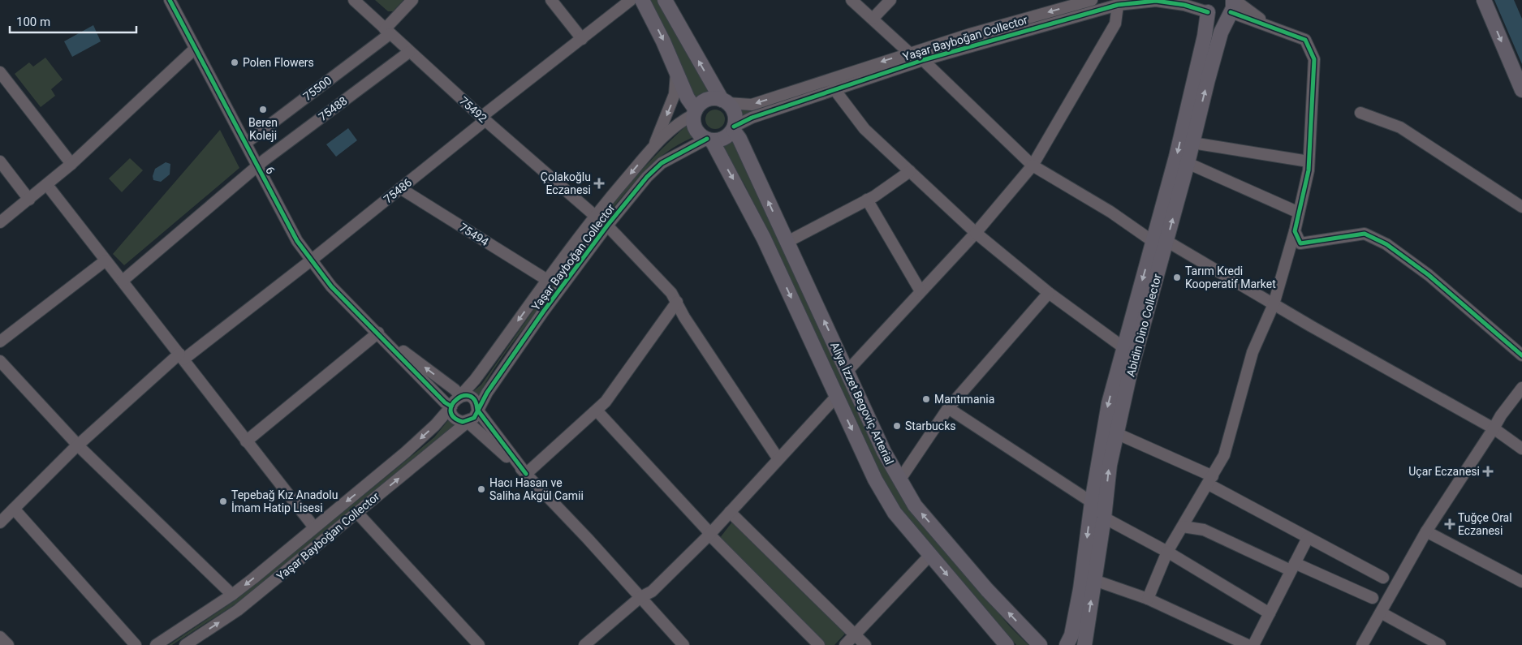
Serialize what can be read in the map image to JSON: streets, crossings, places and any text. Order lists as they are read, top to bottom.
{
  "streets": {
    "main road": ["Abidin Dino Collector", "Aliya İzzet Begoviç Arterial"],
    "street": [
      "Yaşar Bayboğan Collector",
      "75500",
      "75488",
      "75492",
      "6",
      "75486",
      "75494"
    ]
  },
  "crossings": [
    ["Yaşar Bayboğan Collector", "75492"],
    ["Yaşar Bayboğan Collector", "75494"],
    ["Yaşar Bayboğan Collector", "Abidin Dino Collector"],
    ["Yaşar Bayboğan Collector", "Aliya İzzet Begoviç Arterial"],
    ["75500", "75492"],
    ["75500", "6"],
    ["75488", "75492"],
    ["75488", "6"],
    ["75492", "75486"],
    ["6", "75486"],
    ["75486", "75494"]
  ],
  "places": {
    "other": [
      "Polen Flowers",
      "Beren Koleji",
      "Tarım Kredi Kooperatif Market",
      "Mantımania",
      "Starbucks",
      "Hacı Hasan ve Saliha Akgül Camii",
      "Tepebağ Kız Anadolu İmam Hatip Lisesi"
    ],
    "health": ["Çolakoğlu Eczanesi", "Uçar Eczanesi", "Tuğçe Oral Eczanesi"]
  },
  "scale_bar": "100 m"
}
